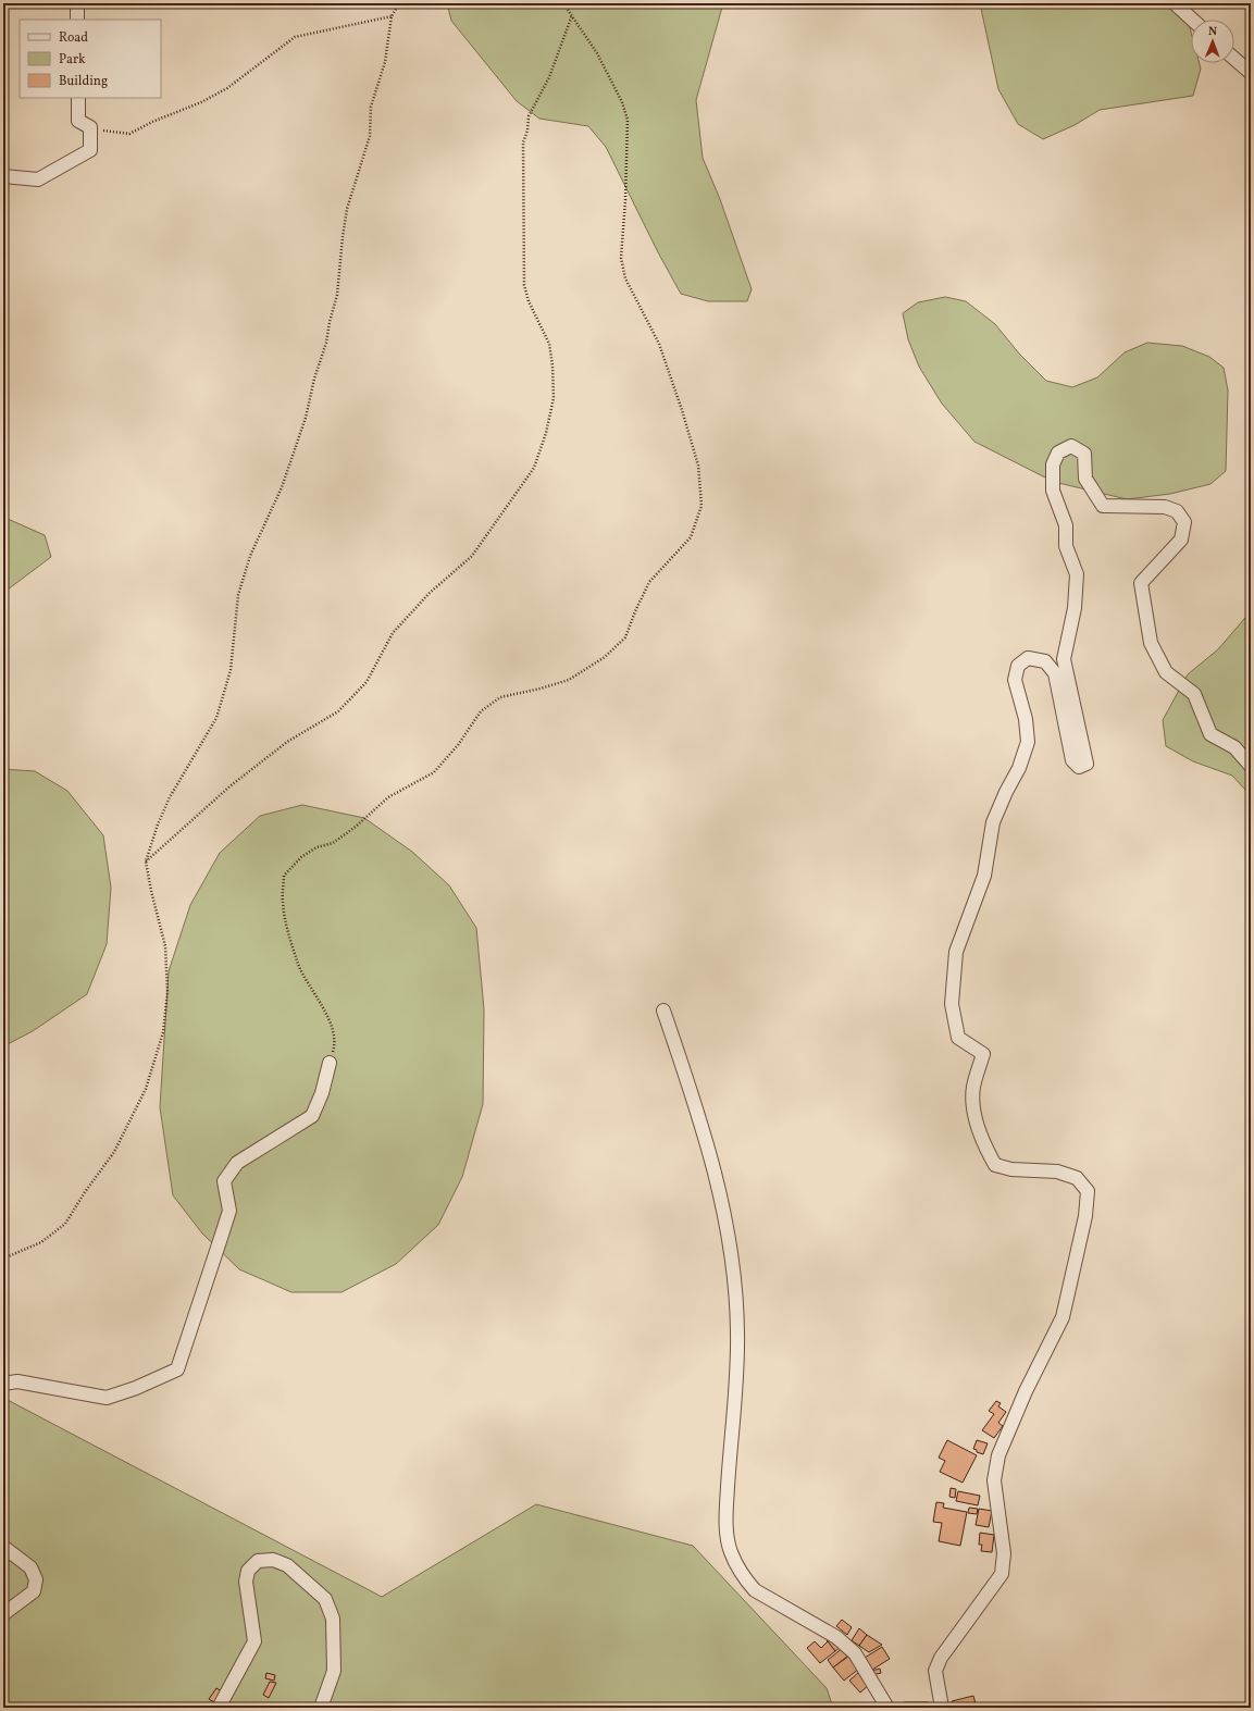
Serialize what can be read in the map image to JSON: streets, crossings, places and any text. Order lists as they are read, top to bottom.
{
  "legend": ["Road", "Park", "Building"],
  "north": "top"
}
